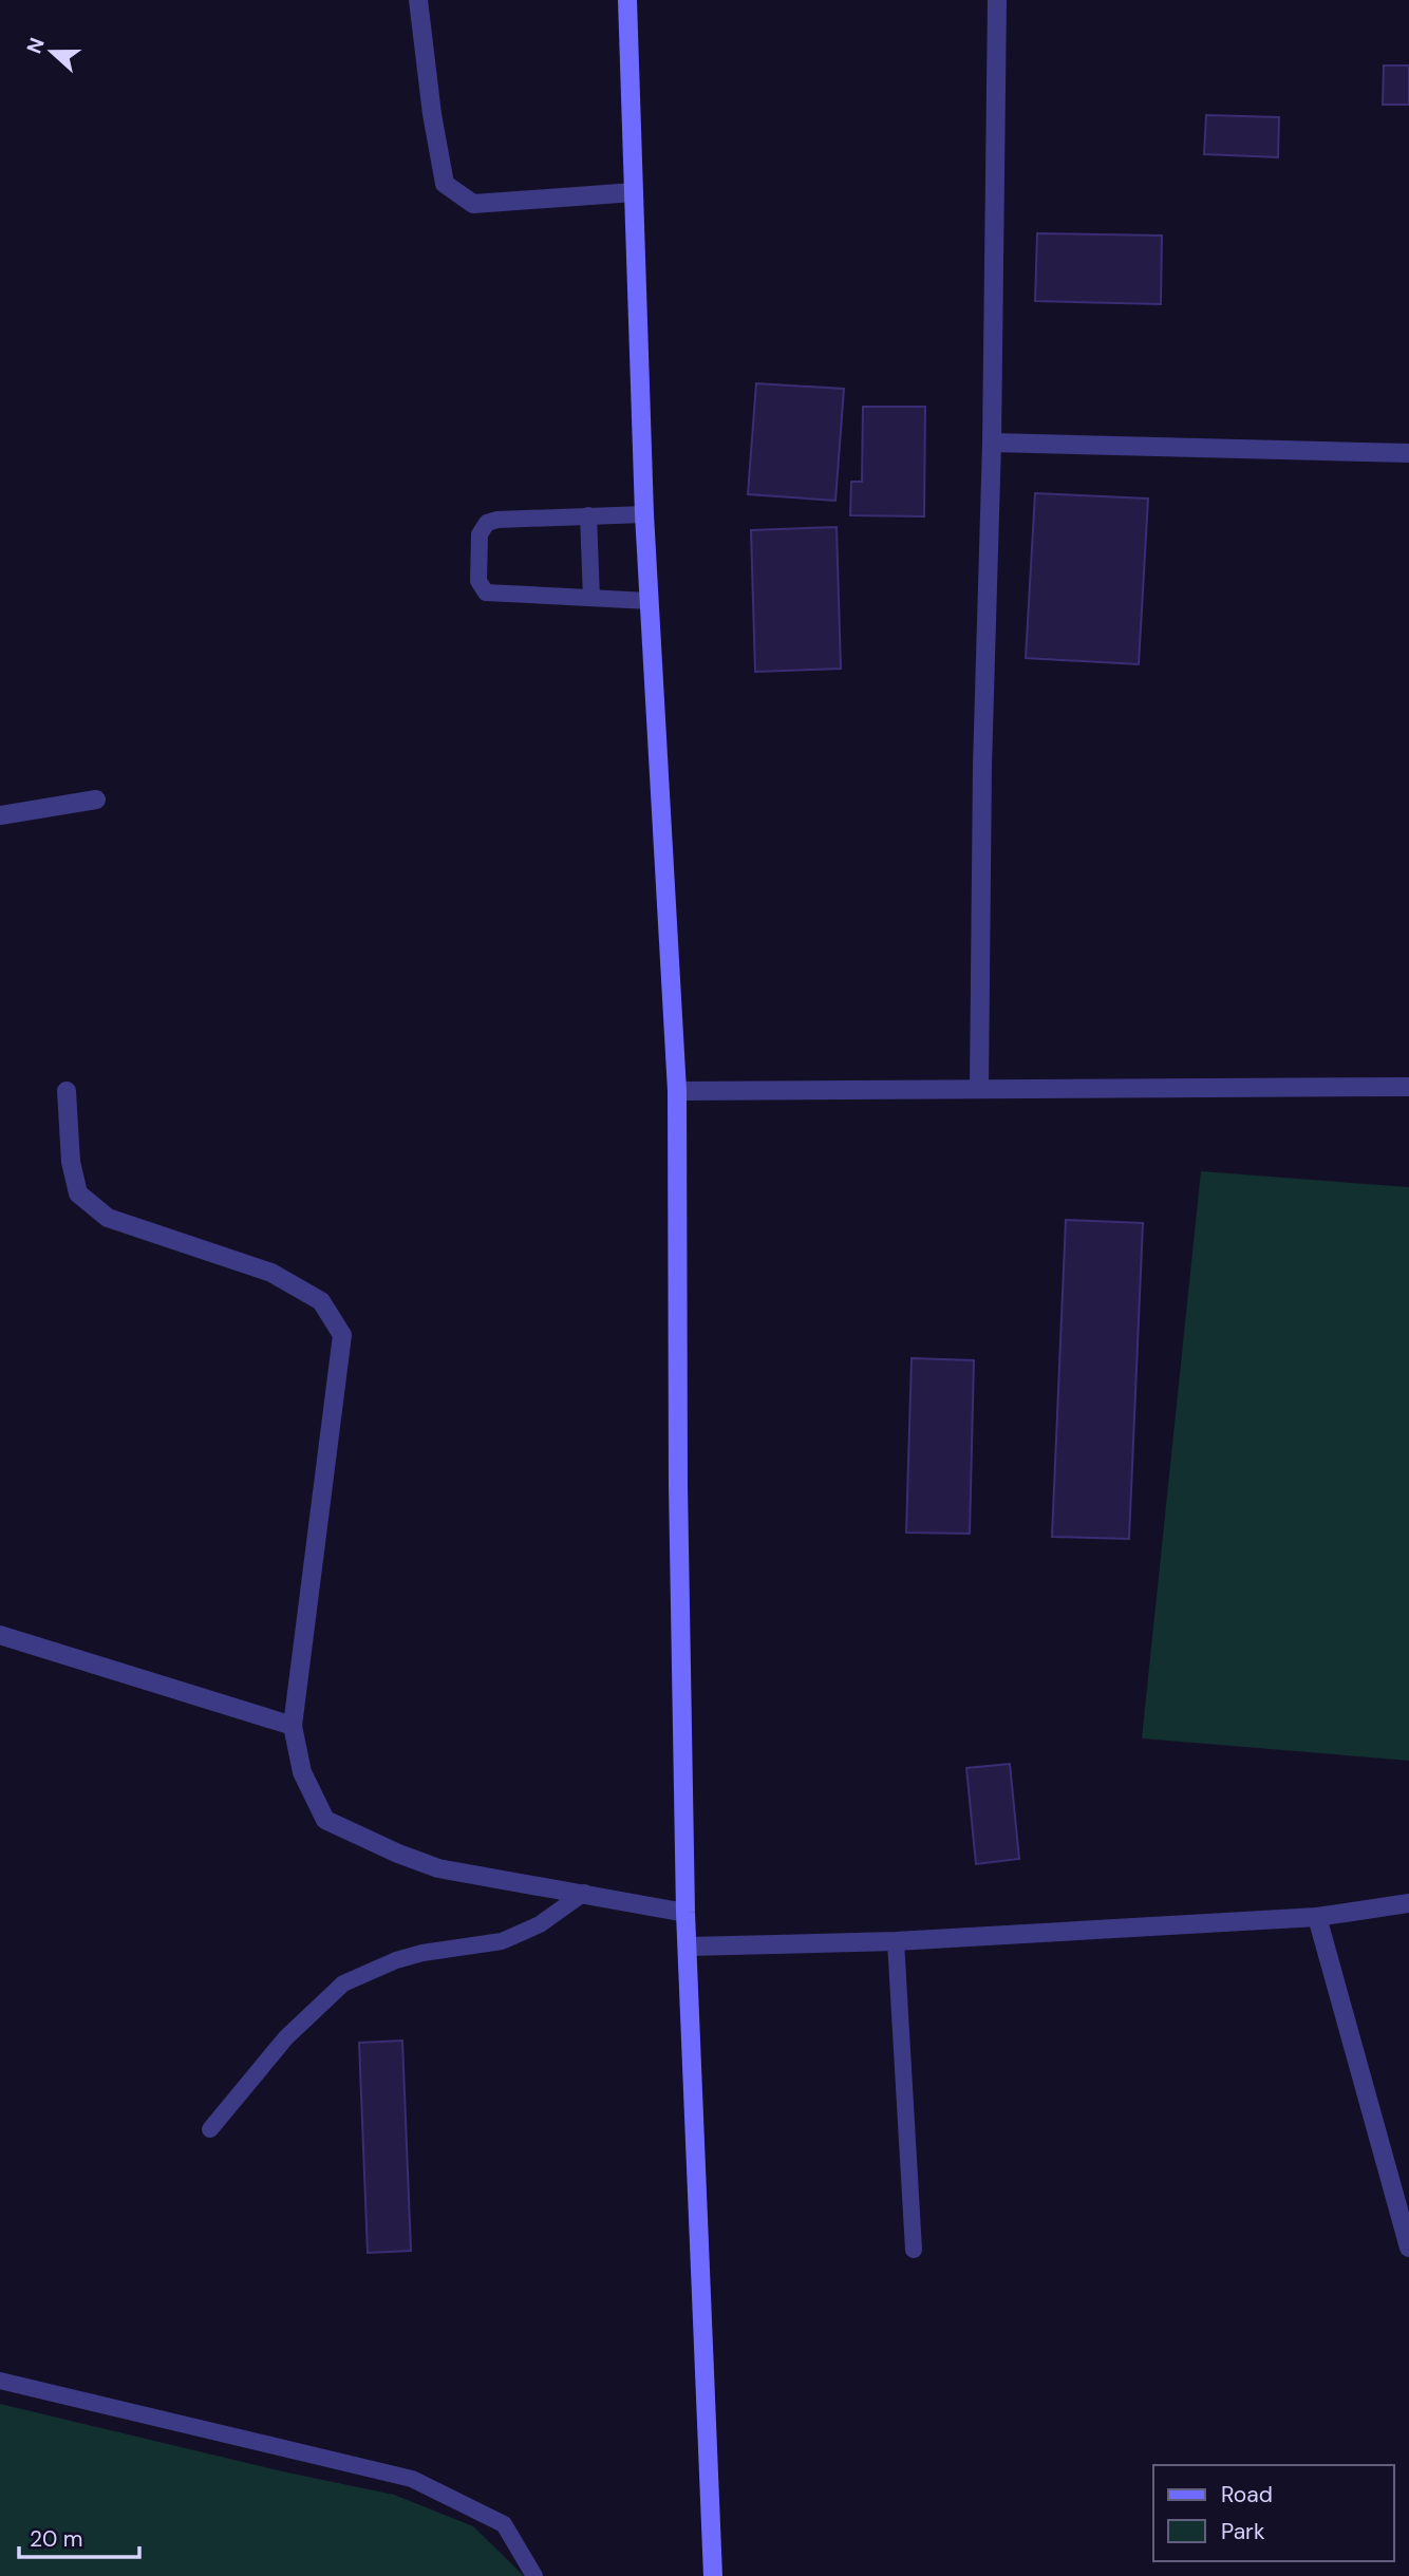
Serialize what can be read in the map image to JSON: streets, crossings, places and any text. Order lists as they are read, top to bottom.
{
  "legend": ["Road", "Park"],
  "scale_bar": "20 m",
  "north": "left"
}
